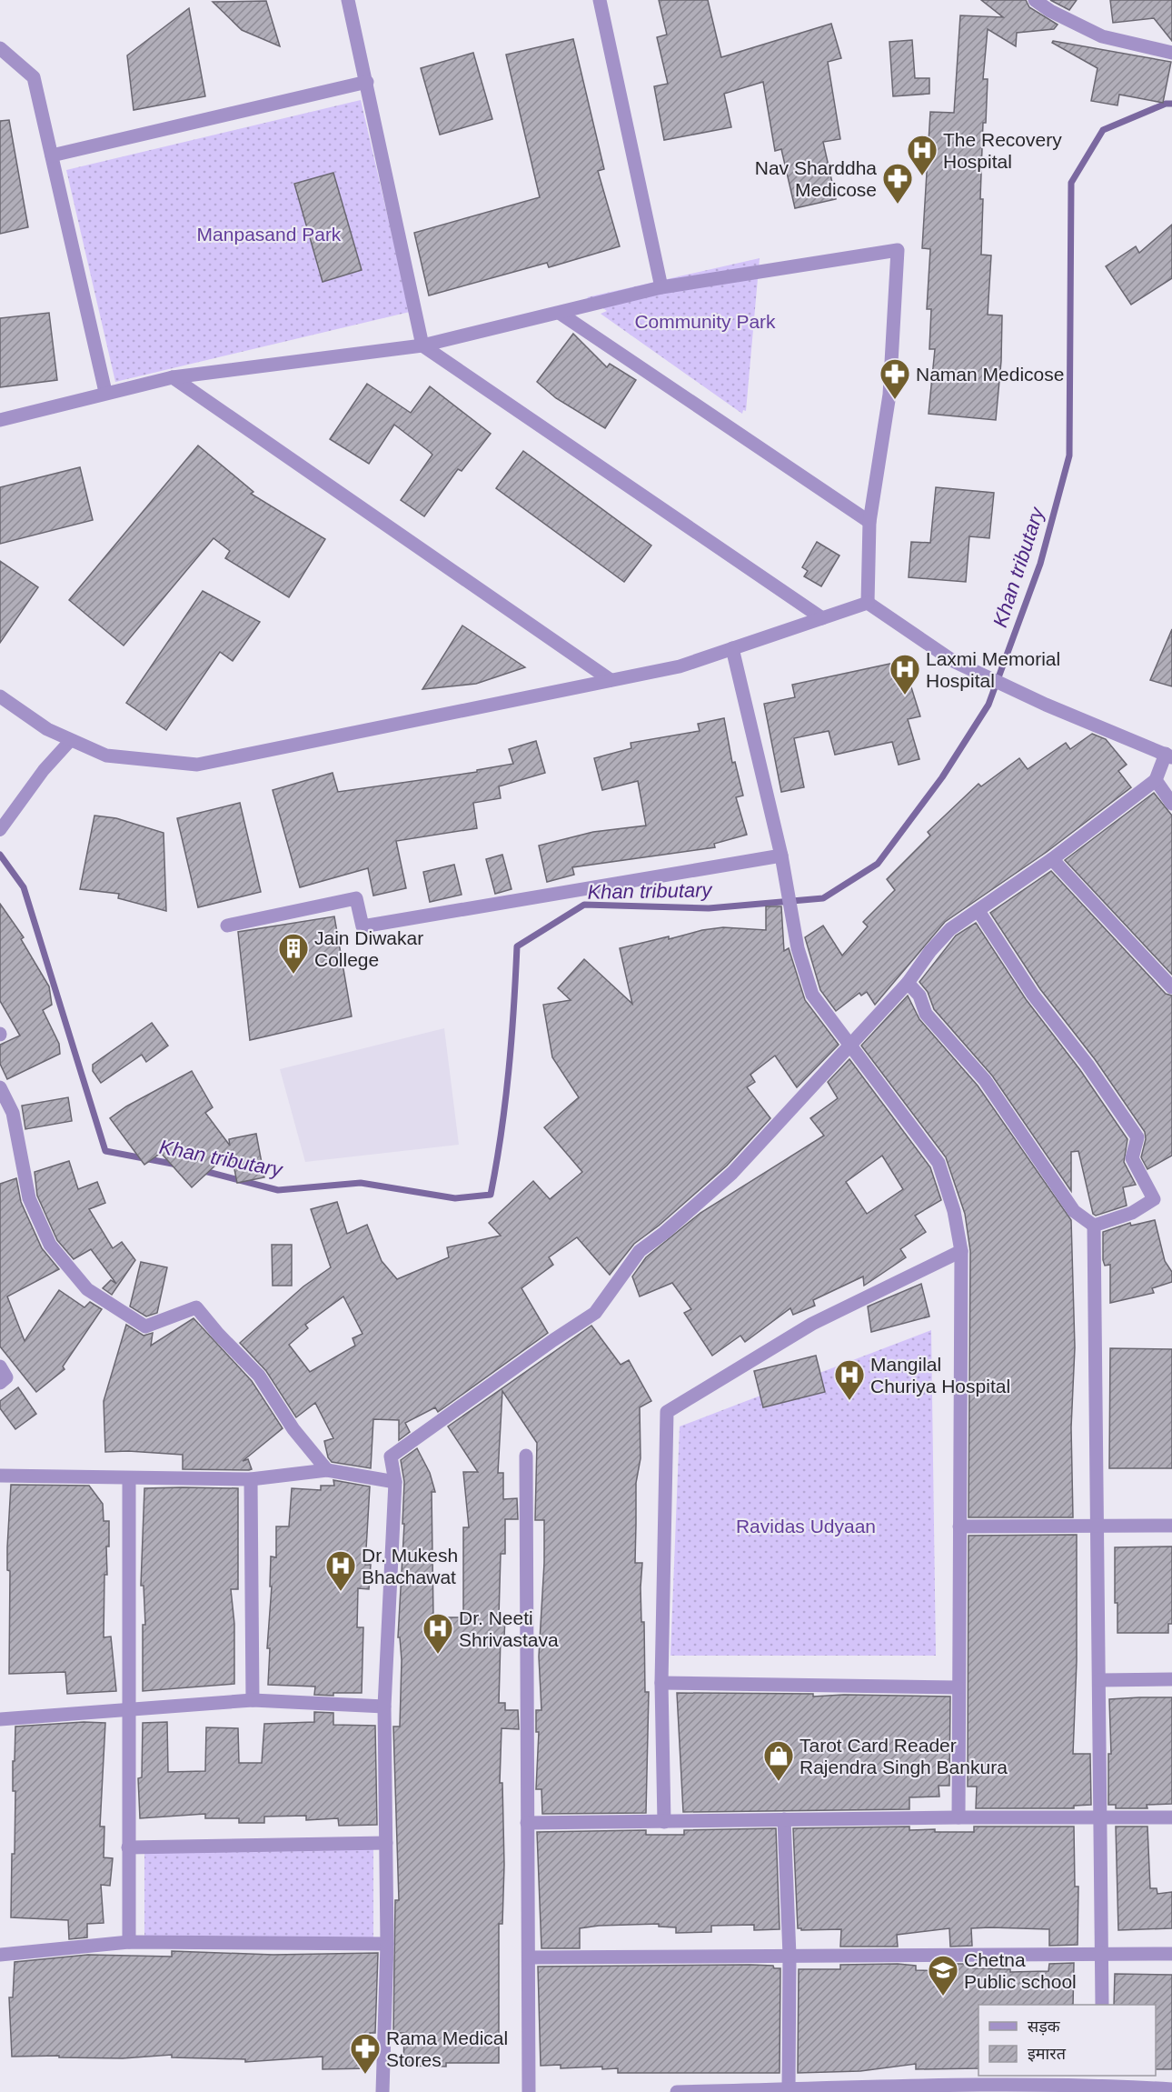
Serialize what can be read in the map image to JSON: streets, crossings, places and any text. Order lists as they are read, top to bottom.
{
  "water": ["Khan tributary"],
  "parks": ["Manpasand Park", "Community Park", "Ravidas Udyaan"],
  "places": {
    "hospital": [
      "The Recovery Hospital",
      "Laxmi Memorial Hospital",
      "Mangilal Churiya Hospital",
      "Dr. Mukesh Bhachawat",
      "Dr. Neeti Shrivastava"
    ],
    "pharmacy": ["Nav Sharddha Medicose", "Naman Medicose", "Rama Medical Stores"],
    "building": ["Jain Diwakar College"],
    "shop": ["Tarot Card Reader Rajendra Singh Bankura"],
    "school or university": ["Chetna Public school"]
  },
  "legend": ["सड़क", "इमारत"]
}
